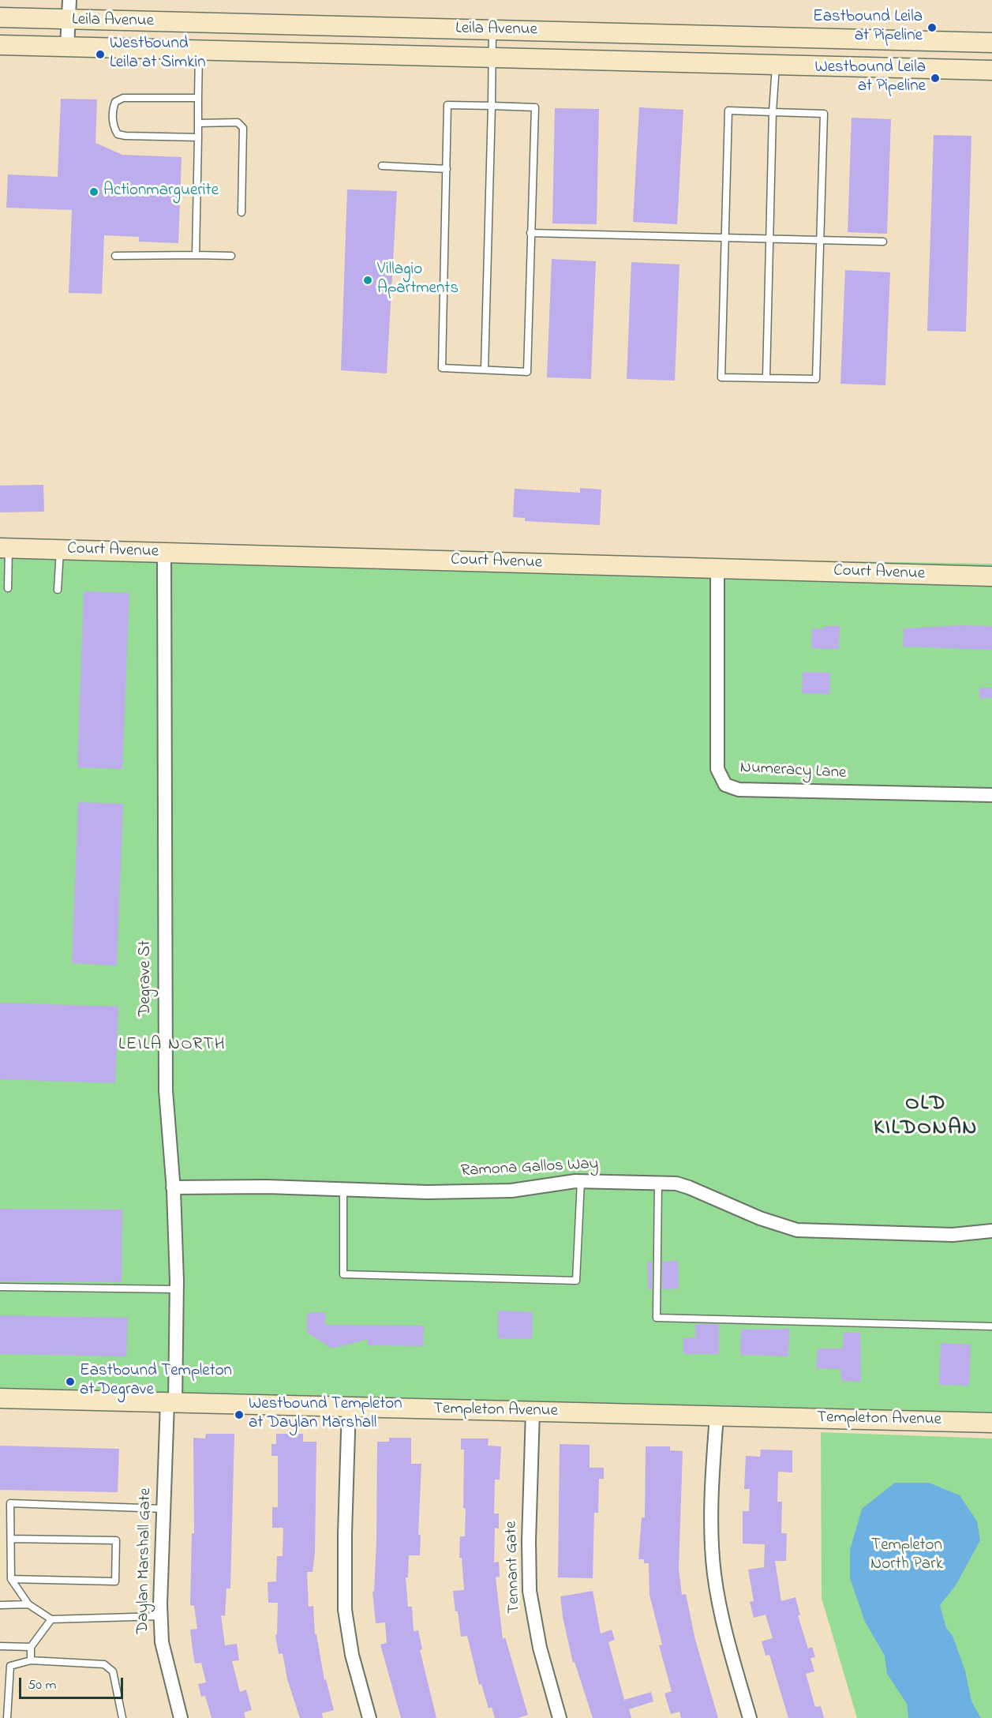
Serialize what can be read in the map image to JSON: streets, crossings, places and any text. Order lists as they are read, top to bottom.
{
  "streets": {
    "street": [
      "Leila Avenue",
      "Court Avenue",
      "Numeracy Lane",
      "Degrave St",
      "Ramona Gallos Way",
      "Templeton Avenue",
      "Daylan Marshall Gate",
      "Tennant Gate"
    ]
  },
  "crossings": [
    ["Court Avenue", "Numeracy Lane"],
    ["Court Avenue", "Degrave St"],
    ["Degrave St", "Ramona Gallos Way"],
    ["Degrave St", "Templeton Avenue"],
    ["Degrave St", "Daylan Marshall Gate"],
    ["Templeton Avenue", "Daylan Marshall Gate"],
    ["Templeton Avenue", "Tennant Gate"]
  ],
  "districts": ["LEILA NORTH", "OLD KILDONAN"],
  "parks": ["Templeton North Park"],
  "places": [
    "Eastbound Leila at Pipeline",
    "Westbound Leila at Simkin",
    "Westbound Leila at Pipeline",
    "Actionmarguerite",
    "Villagio Apartments",
    "Eastbound Templeton at Degrave",
    "Westbound Templeton at Daylan Marshall"
  ],
  "scale_bar": "50 m"
}
